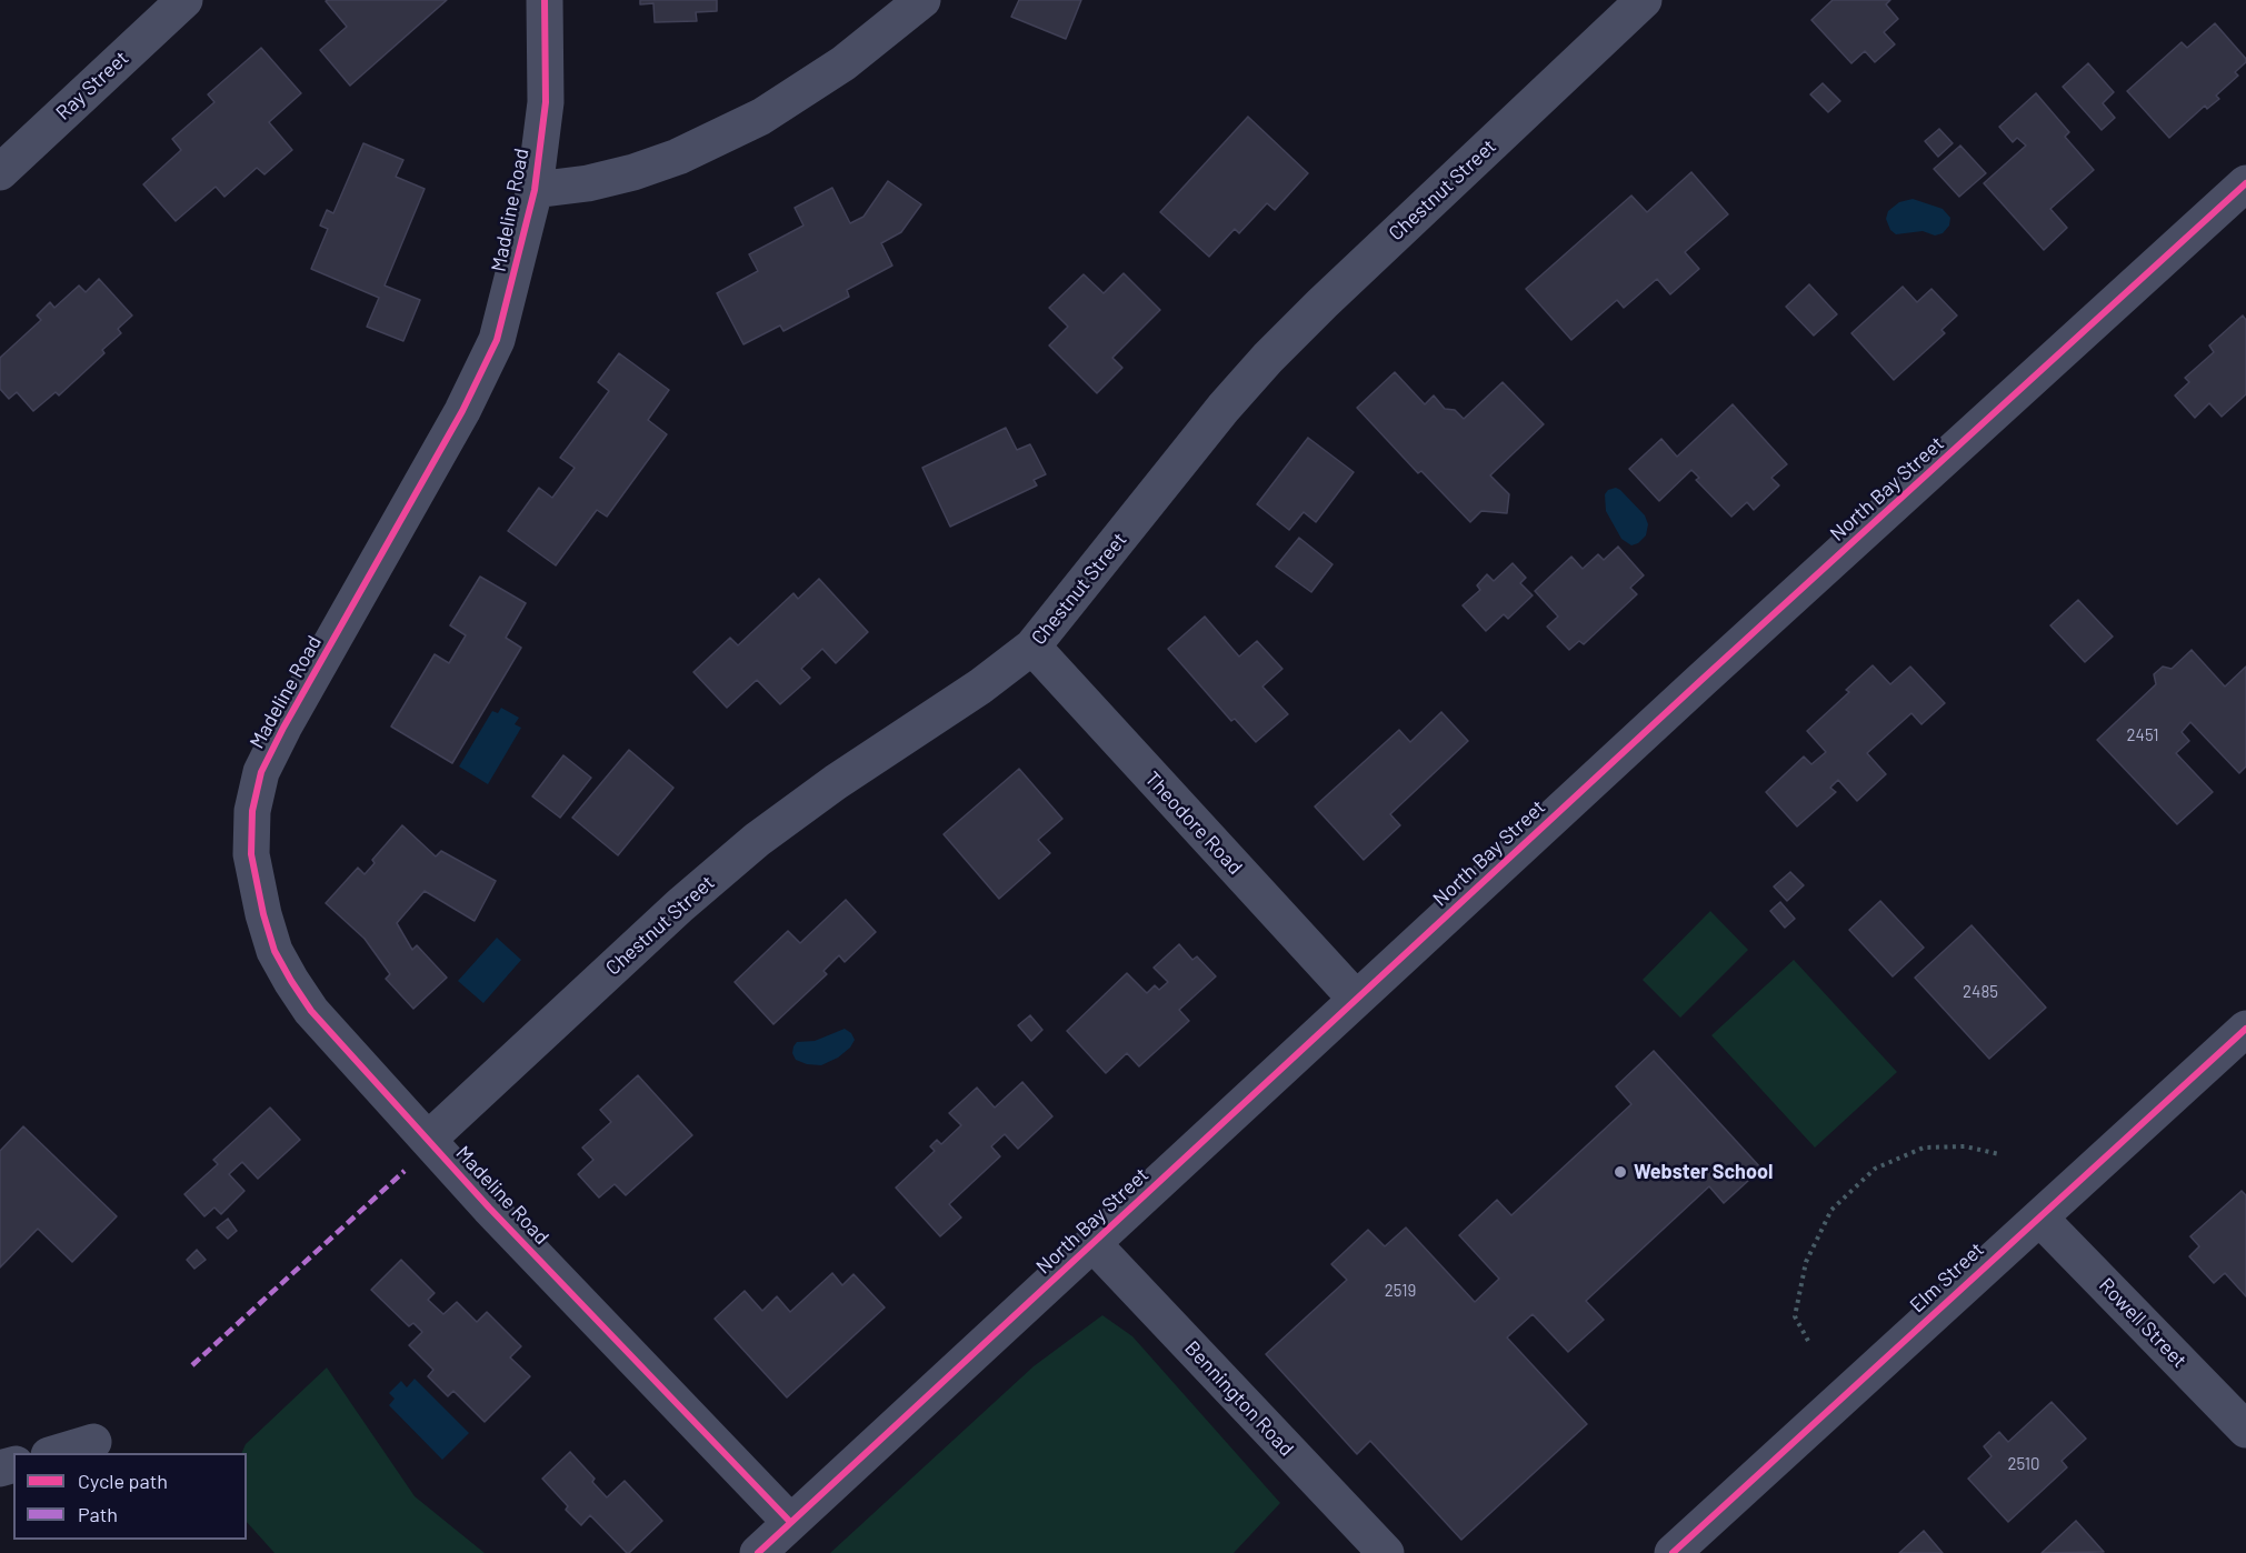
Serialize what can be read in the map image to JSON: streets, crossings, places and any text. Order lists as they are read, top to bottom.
{
  "streets": {
    "street": [
      "Ray Street",
      "Chestnut Street",
      "Madeline Road",
      "North Bay Street",
      "Theodore Road",
      "Elm Street",
      "Rowell Street",
      "Bennington Road"
    ]
  },
  "crossings": [
    ["Chestnut Street", "Madeline Road"],
    ["Chestnut Street", "Theodore Road"],
    ["Madeline Road", "North Bay Street"],
    ["North Bay Street", "Theodore Road"],
    ["North Bay Street", "Bennington Road"],
    ["Elm Street", "Rowell Street"]
  ],
  "places": ["Webster School"],
  "house_numbers": [
    "2451",
    "2485",
    "2519",
    "2510"
  ],
  "legend": ["Cycle path", "Path"]
}
